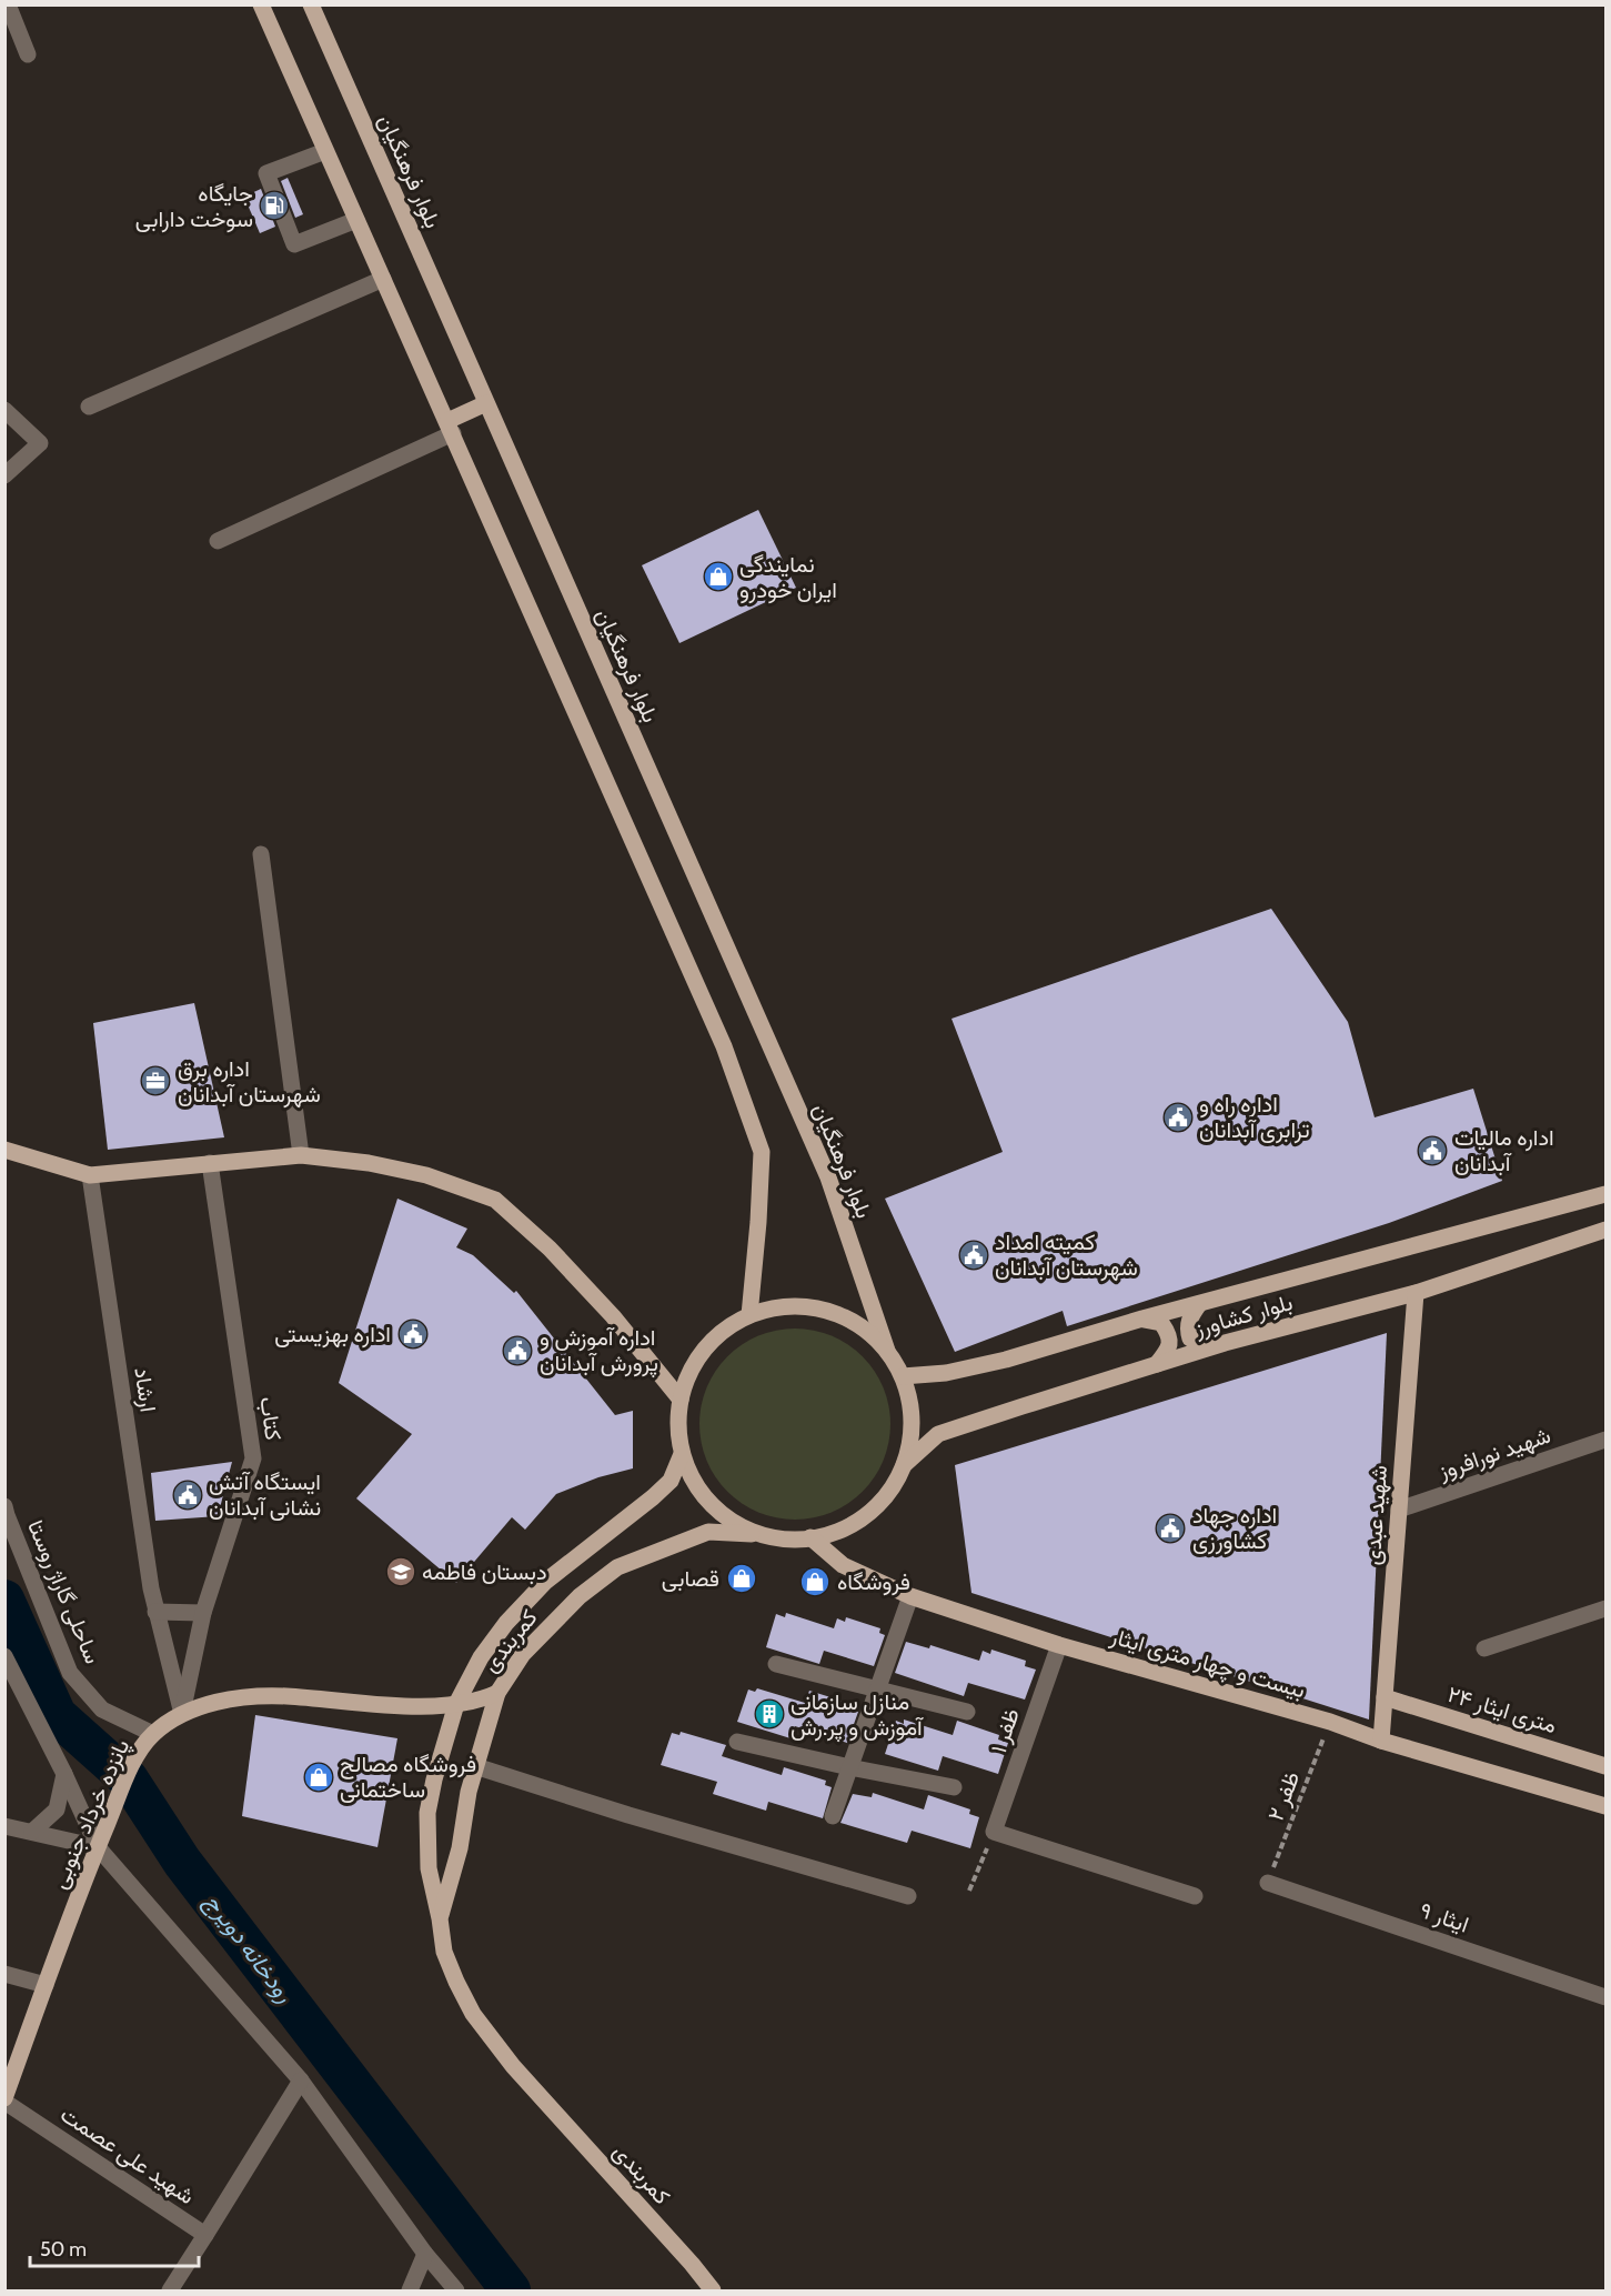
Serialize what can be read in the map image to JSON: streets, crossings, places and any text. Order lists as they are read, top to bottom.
{
  "streets": {
    "main road": [
      "بلوار فرهنگیان",
      "بلوار کشاورز",
      "شهید عبدی",
      "کمربندی",
      "بیست و چهار متری ایثار",
      "۲۴ متری ایثار",
      "پانزده خرداد جنوبی"
    ],
    "street": [
      "ارشاد",
      "کتاب",
      "شهید نورافروز",
      "ساحلی گاراژ روستا",
      "ظفر ۱",
      "ایثار ۹",
      "شهید علی عصمت"
    ],
    "path": ["ظفر ۲"]
  },
  "crossings": [
    ["بلوار فرهنگیان", "بلوار کشاورز"],
    ["بلوار فرهنگیان", "کمربندی"],
    ["بلوار فرهنگیان", "بیست و چهار متری ایثار"],
    ["بلوار کشاورز", "شهید عبدی"],
    ["بلوار کشاورز", "کمربندی"],
    ["بلوار کشاورز", "بیست و چهار متری ایثار"],
    ["ارشاد", "کتاب"],
    ["ارشاد", "پانزده خرداد جنوبی"],
    ["کتاب", "پانزده خرداد جنوبی"],
    ["شهید نورافروز", "شهید عبدی"],
    ["شهید عبدی", "بیست و چهار متری ایثار"],
    ["شهید عبدی", "۲۴ متری ایثار"],
    ["ساحلی گاراژ روستا", "پانزده خرداد جنوبی"],
    ["کمربندی", "بیست و چهار متری ایثار"],
    ["کمربندی", "پانزده خرداد جنوبی"],
    ["بیست و چهار متری ایثار", "ظفر ۱"],
    ["بیست و چهار متری ایثار", "ظفر ۲"],
    ["ظفر ۲", "ایثار ۹"],
    ["پانزده خرداد جنوبی", "شهید علی عصمت"]
  ],
  "water": ["رودخانه دویرج"],
  "places": {
    "fuel station": ["جایگاه سوخت دارابی"],
    "shop": [
      "نمایندگی ایران خودرو",
      "قصابی",
      "فروشگاه",
      "فروشگاه مصالح ساختمانی"
    ],
    "office": ["اداره برق شهرستان آبدانان"],
    "public building": [
      "اداره راه و ترابری آبدانان",
      "اداره مالیات آبدانان",
      "کمیته امداد شهرستان آبدانان",
      "اداره بهزیستی",
      "اداره آموزش و پرورش آبدانان",
      "ایستگاه آتش نشانی آبدانان",
      "اداره جهاد کشاورزی"
    ],
    "school or university": ["دبستان فاطمه"],
    "building": ["منازل سازمانی آموزش و پر.رش"]
  },
  "scale_bar": "50 m"
}
